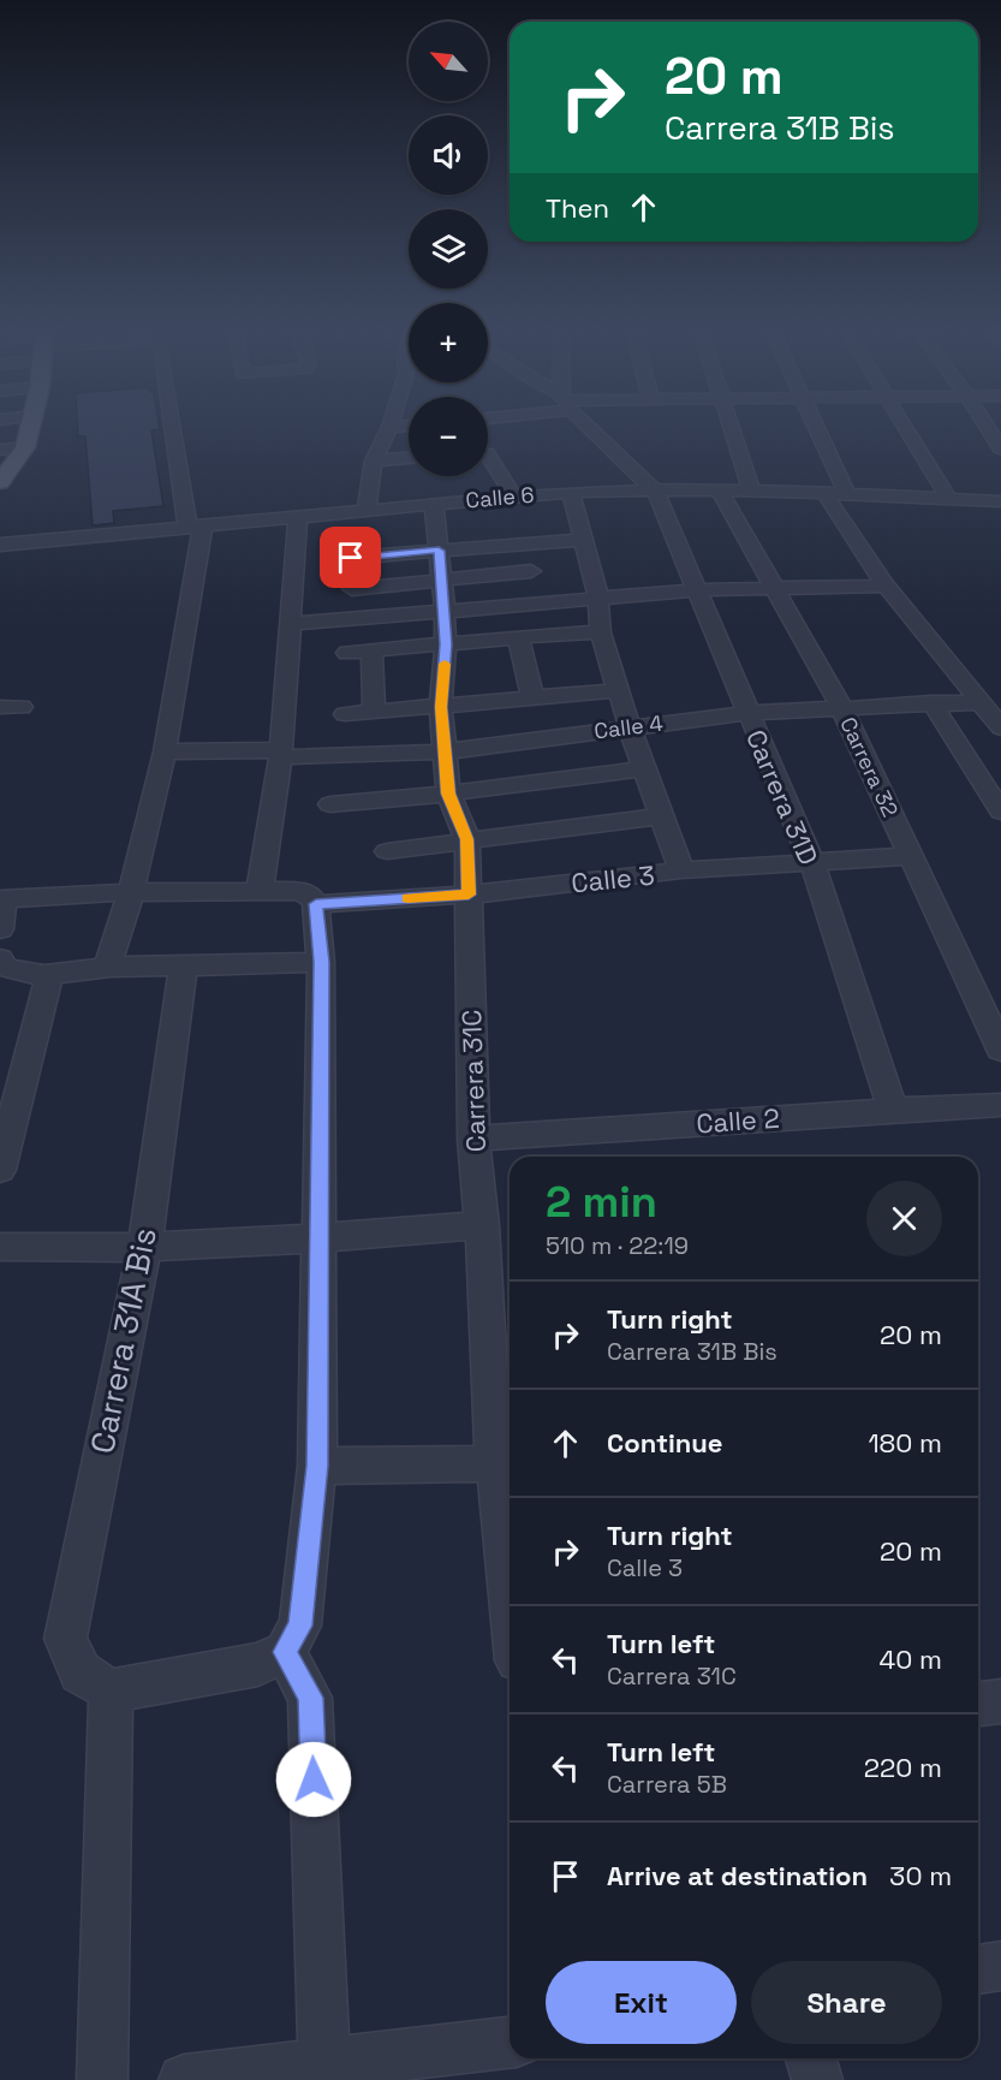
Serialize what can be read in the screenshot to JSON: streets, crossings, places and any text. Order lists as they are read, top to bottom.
{
  "streets": {
    "street": [
      "Calle 6",
      "Calle 4",
      "Carrera 32",
      "Carrera 31D",
      "Calle 3",
      "Carrera 31C",
      "Calle 2",
      "Carrera 31A Bis"
    ]
  },
  "crossings": [
    ["Calle 6", "Carrera 32"],
    ["Calle 6", "Carrera 31D"],
    ["Calle 6", "Carrera 31C"],
    ["Calle 4", "Carrera 32"],
    ["Calle 4", "Carrera 31D"],
    ["Calle 4", "Carrera 31C"],
    ["Carrera 32", "Calle 3"],
    ["Carrera 31D", "Calle 3"],
    ["Carrera 31D", "Calle 2"],
    ["Calle 3", "Carrera 31C"],
    ["Carrera 31C", "Calle 2"]
  ],
  "north": "top left",
  "page": {
    "map_buttons": ["+", "−"],
    "turn": ["20 m", "Carrera 31B Bis"],
    "then": "Then",
    "heading": ["2 min", "510 m · 22:19"],
    "list": [
      {
        "name": "Turn right",
        "note": "Carrera 31B Bis",
        "value": "20 m"
      },
      {
        "name": "Continue",
        "value": "180 m"
      },
      {
        "name": "Turn right",
        "note": "Calle 3",
        "value": "20 m"
      },
      {
        "name": "Turn left",
        "note": "Carrera 31C",
        "value": "40 m"
      },
      {
        "name": "Turn left",
        "note": "Carrera 5B",
        "value": "220 m"
      },
      {
        "name": "Arrive at destination",
        "value": "30 m"
      }
    ],
    "buttons": ["Exit", "Share"]
  }
}
